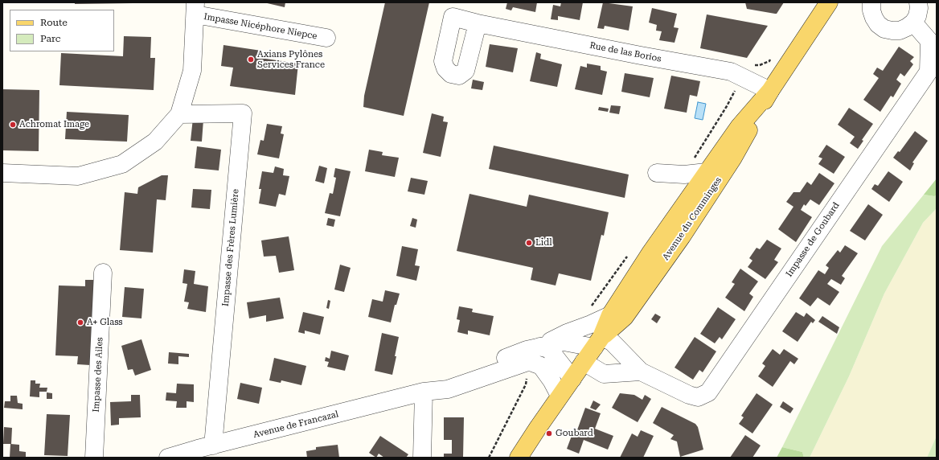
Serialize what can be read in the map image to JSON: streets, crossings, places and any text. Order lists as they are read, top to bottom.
{
  "streets": {
    "main road": ["Avenue du Comminges"],
    "street": [
      "Impasse Nicéphore Niepce",
      "Rue de las Borios",
      "Impasse de Goubard",
      "Impasse des Frères Lumière",
      "Impasse des Ailes",
      "Avenue de Francazal"
    ]
  },
  "crossings": [
    ["Rue de las Borios", "Avenue du Comminges"],
    ["Avenue du Comminges", "Impasse de Goubard"],
    ["Avenue du Comminges", "Avenue de Francazal"],
    ["Impasse de Goubard", "Avenue de Francazal"],
    ["Impasse des Frères Lumière", "Avenue de Francazal"]
  ],
  "places": [
    "Axians Pylônes Services France",
    "Achromat Image",
    "Lidl",
    "A+ Glass",
    "Goubard"
  ],
  "legend": ["Route", "Parc"]
}
